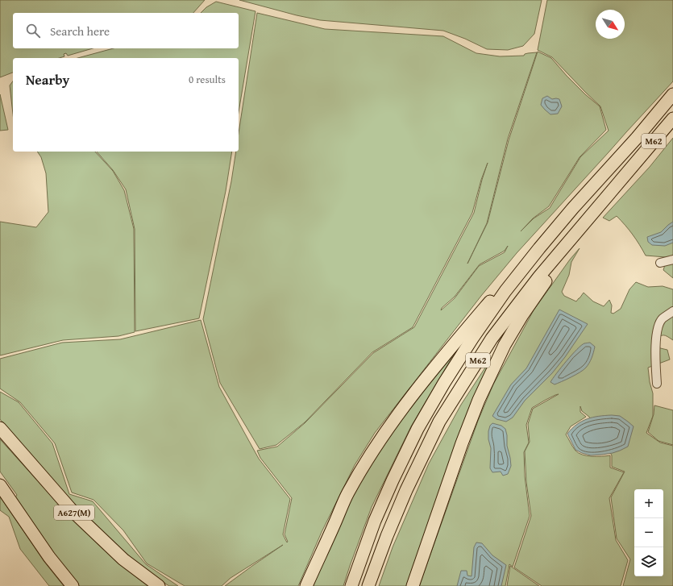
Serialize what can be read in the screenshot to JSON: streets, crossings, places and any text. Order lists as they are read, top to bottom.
{
  "streets": {
    "highway": ["M62", "A627(M)"]
  },
  "north": "bottom right",
  "page": {
    "search": "Search here",
    "heading": ["Nearby", "0 results"],
    "map_buttons": ["+", "−"]
  }
}
